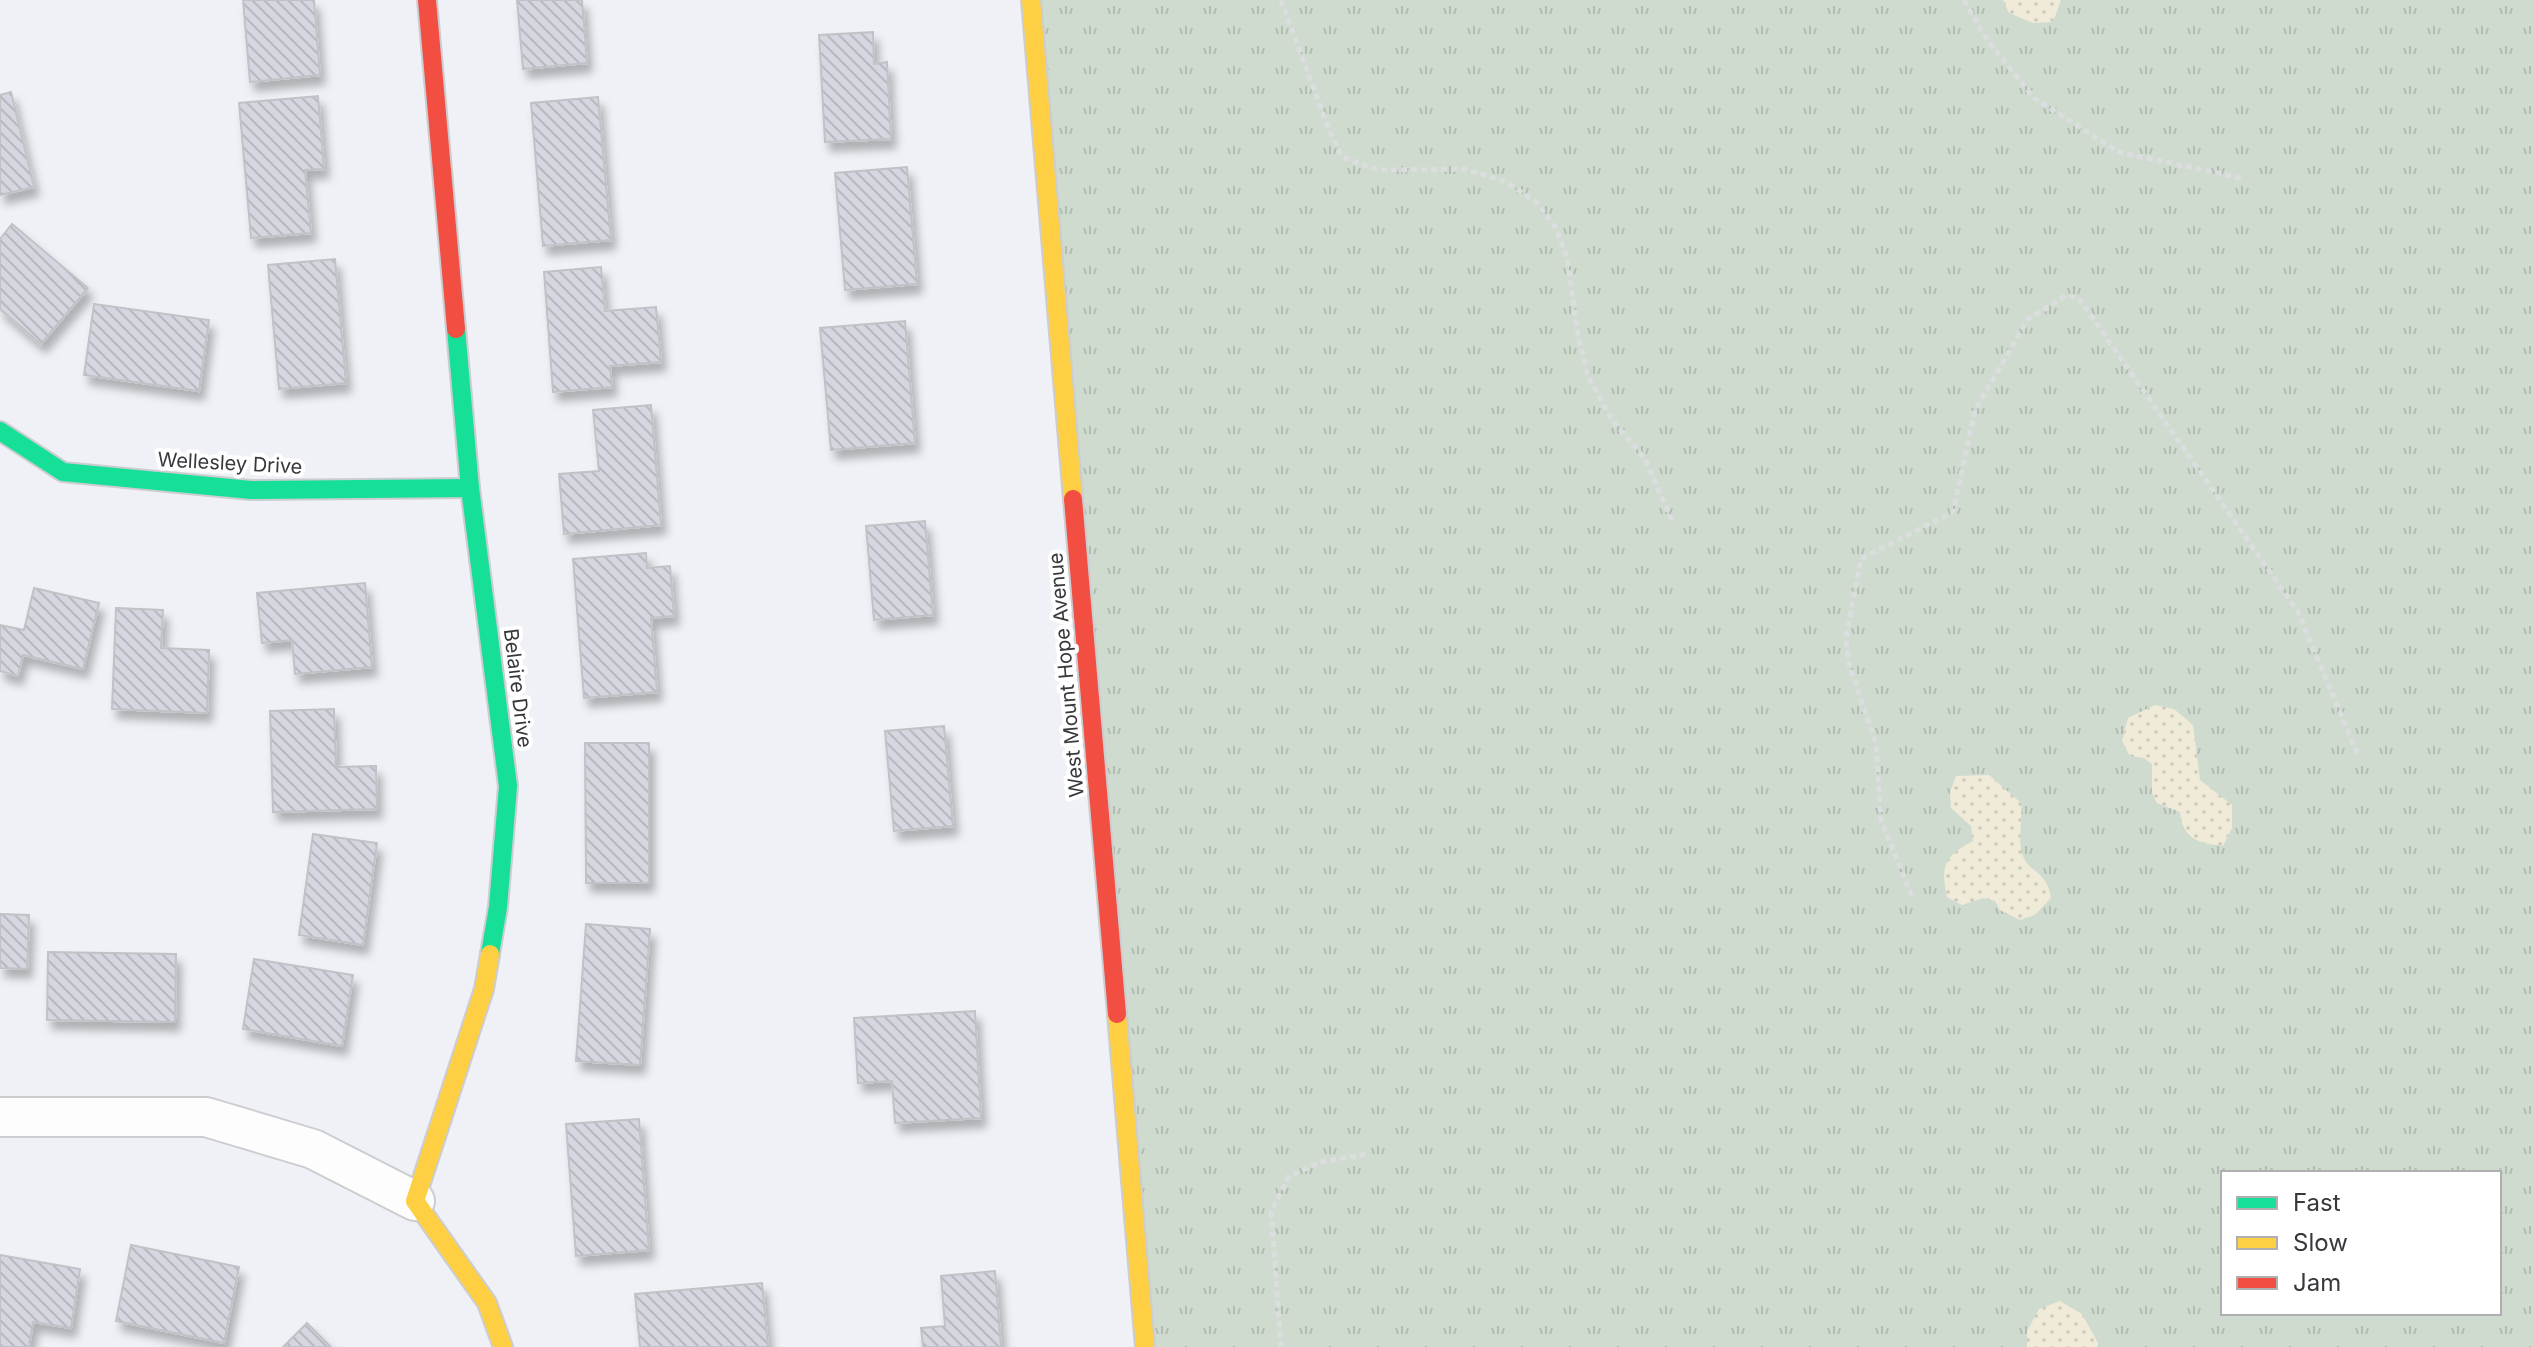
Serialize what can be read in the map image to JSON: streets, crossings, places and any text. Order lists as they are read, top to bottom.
{
  "streets": {
    "street": ["Wellesley Drive", "West Mount Hope Avenue", "Belaire Drive"]
  },
  "crossings": [
    ["Wellesley Drive", "Belaire Drive"]
  ],
  "legend": ["Fast", "Slow", "Jam"]
}
